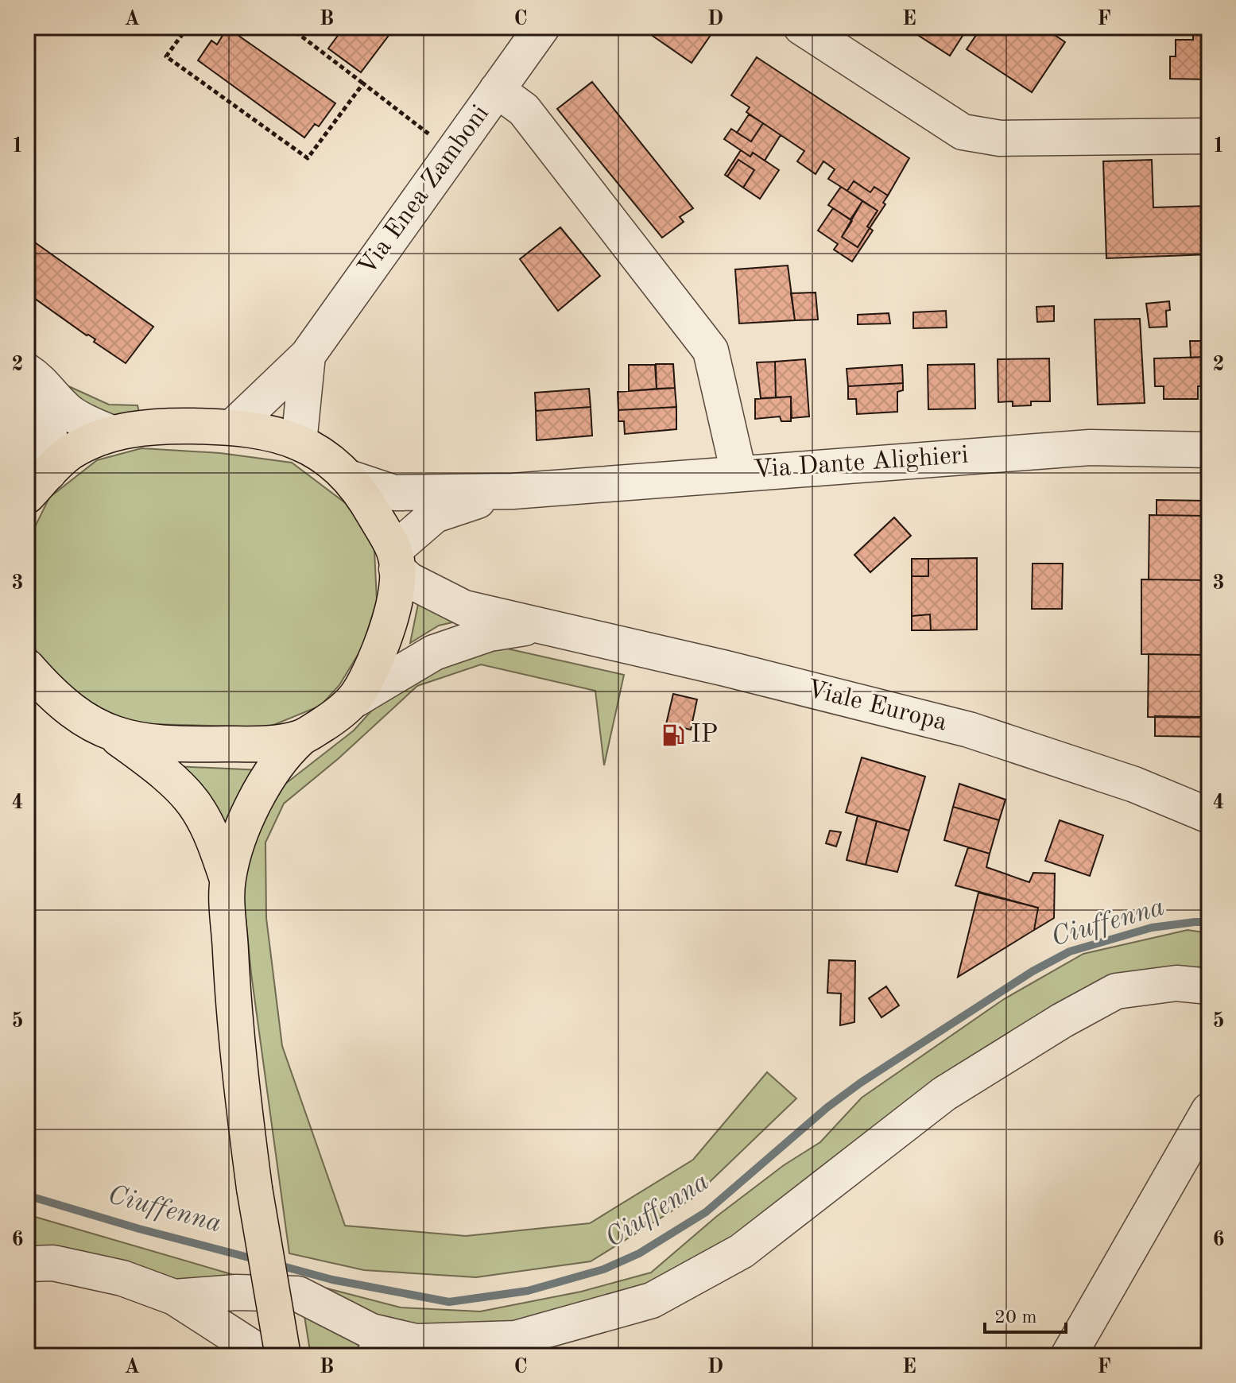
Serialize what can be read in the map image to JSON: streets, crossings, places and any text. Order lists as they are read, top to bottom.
{
  "streets": {
    "street": ["Via Enea Zamboni", "Via Dante Alighieri", "Viale Europa"]
  },
  "crossings": [
    ["Via Dante Alighieri", "Viale Europa"]
  ],
  "water": ["Ciuffenna"],
  "places": {
    "fuel station": ["IP"]
  },
  "scale_bar": "20 m",
  "grid": {
    "columns": [
      "A",
      "B",
      "C",
      "D",
      "E",
      "F"
    ],
    "rows": [
      "1",
      "2",
      "3",
      "4",
      "5",
      "6"
    ]
  }
}
